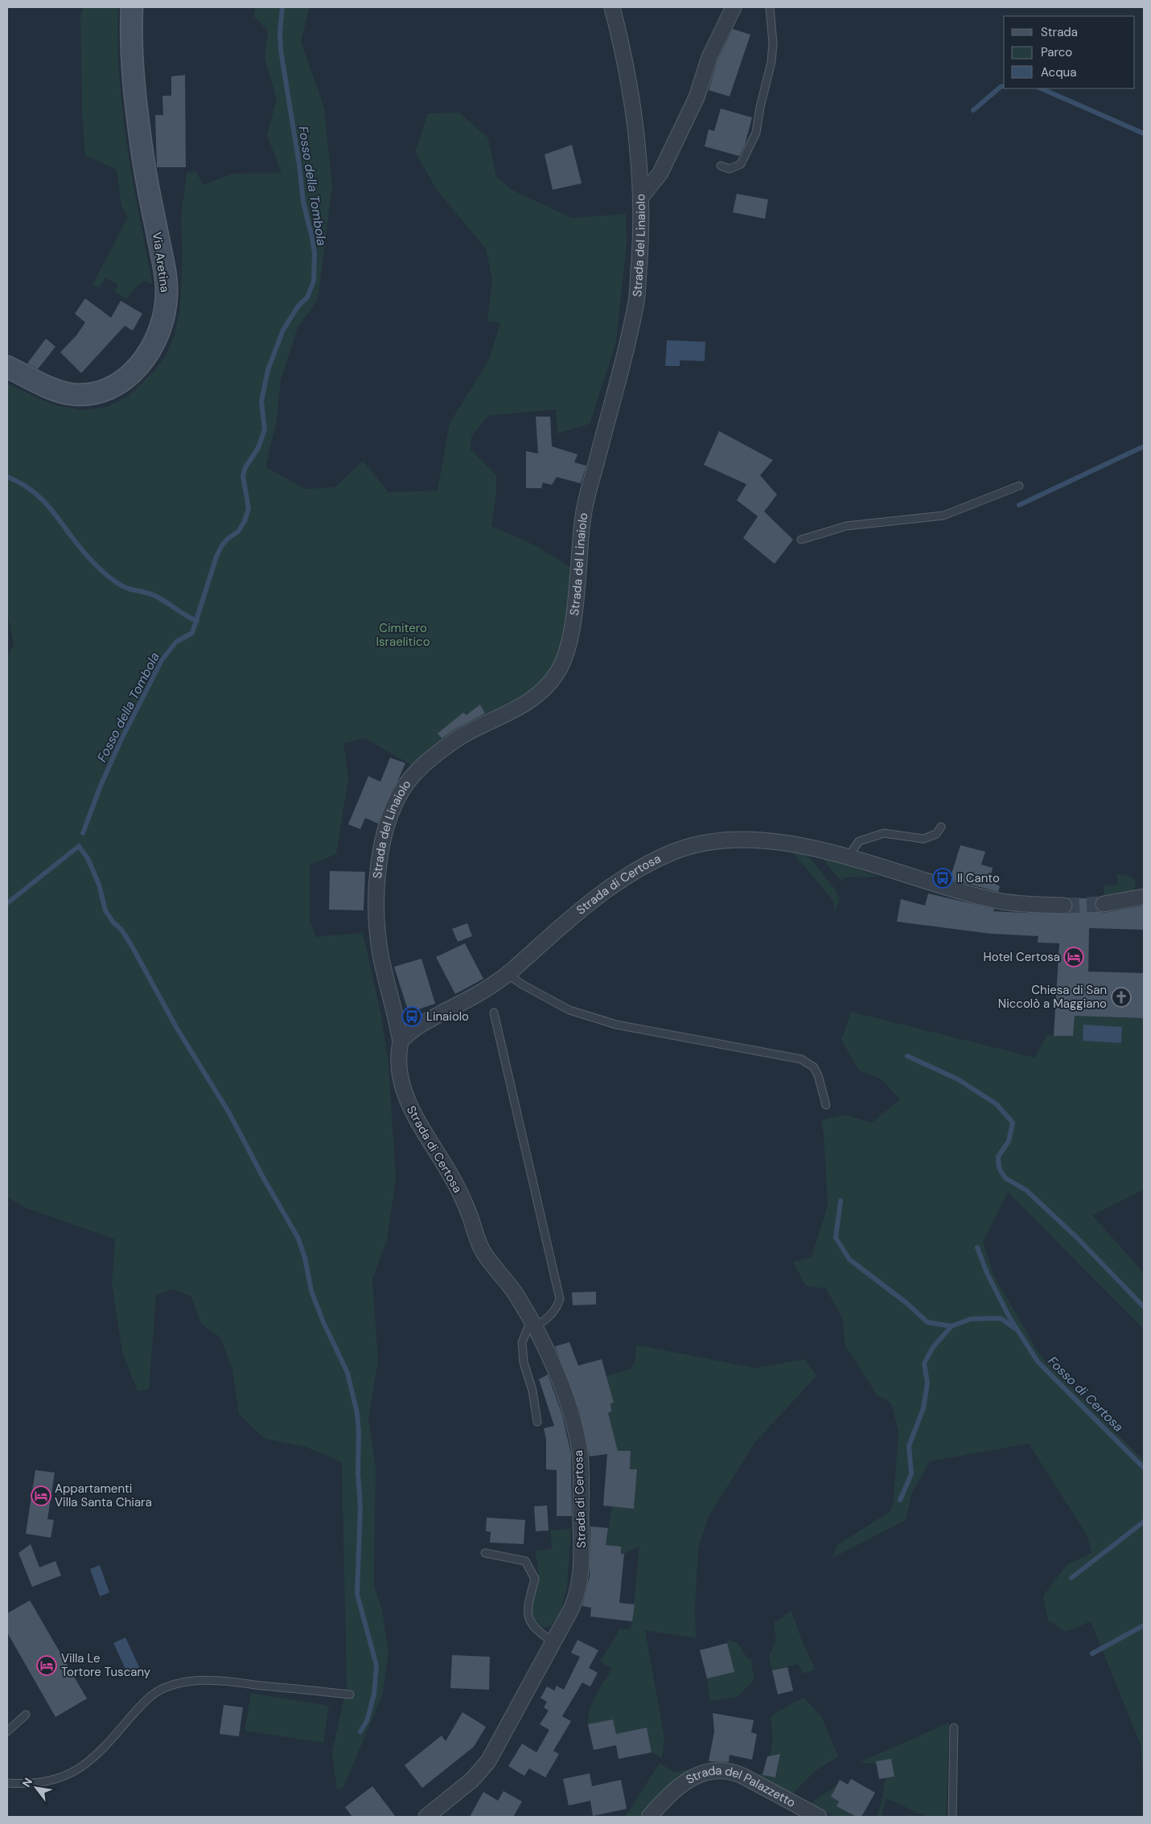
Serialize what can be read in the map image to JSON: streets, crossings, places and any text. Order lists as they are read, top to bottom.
{
  "streets": {
    "main road": ["Via Aretina"],
    "street": ["Strada del Linaiolo", "Strada di Certosa", "Strada del Palazzetto"]
  },
  "crossings": [
    ["Strada del Linaiolo", "Strada di Certosa"]
  ],
  "water": ["Fosso della Tombola", "Fosso di Certosa"],
  "parks": ["Cimitero Israelitico"],
  "places": {
    "bus stop": ["Il Canto", "Linaiolo"],
    "hotel": ["Hotel Certosa", "Appartamenti Villa Santa Chiara", "Villa Le Tortore Tuscany"],
    "church": ["Chiesa di San Niccolò a Maggiano"]
  },
  "legend": ["Strada", "Parco", "Acqua"],
  "north": "top left"
}
